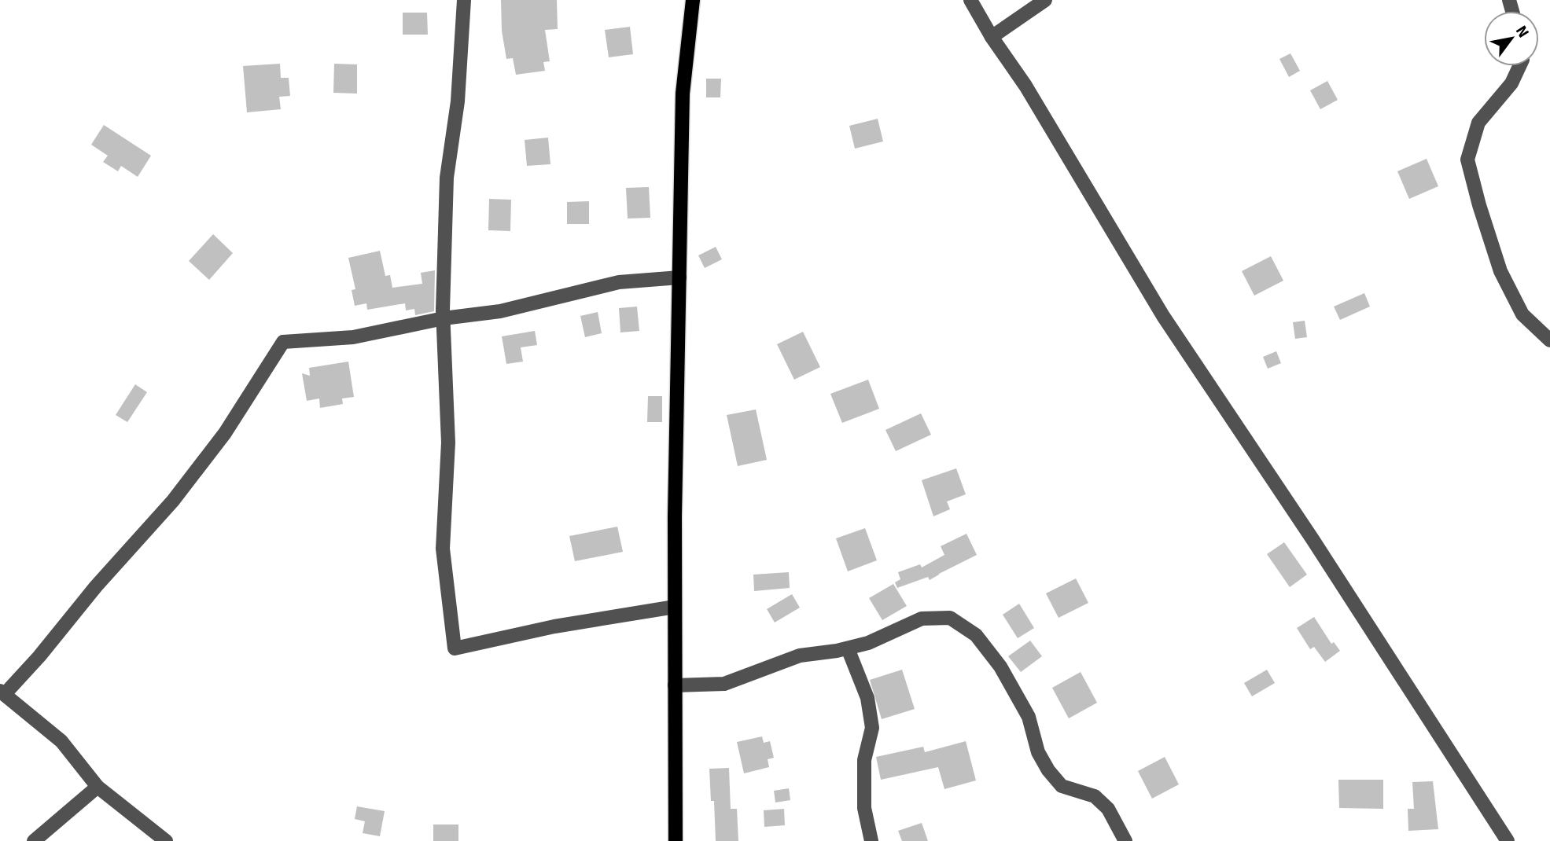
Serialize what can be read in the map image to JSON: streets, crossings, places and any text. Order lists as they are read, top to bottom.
{
  "north": "top right"
}
